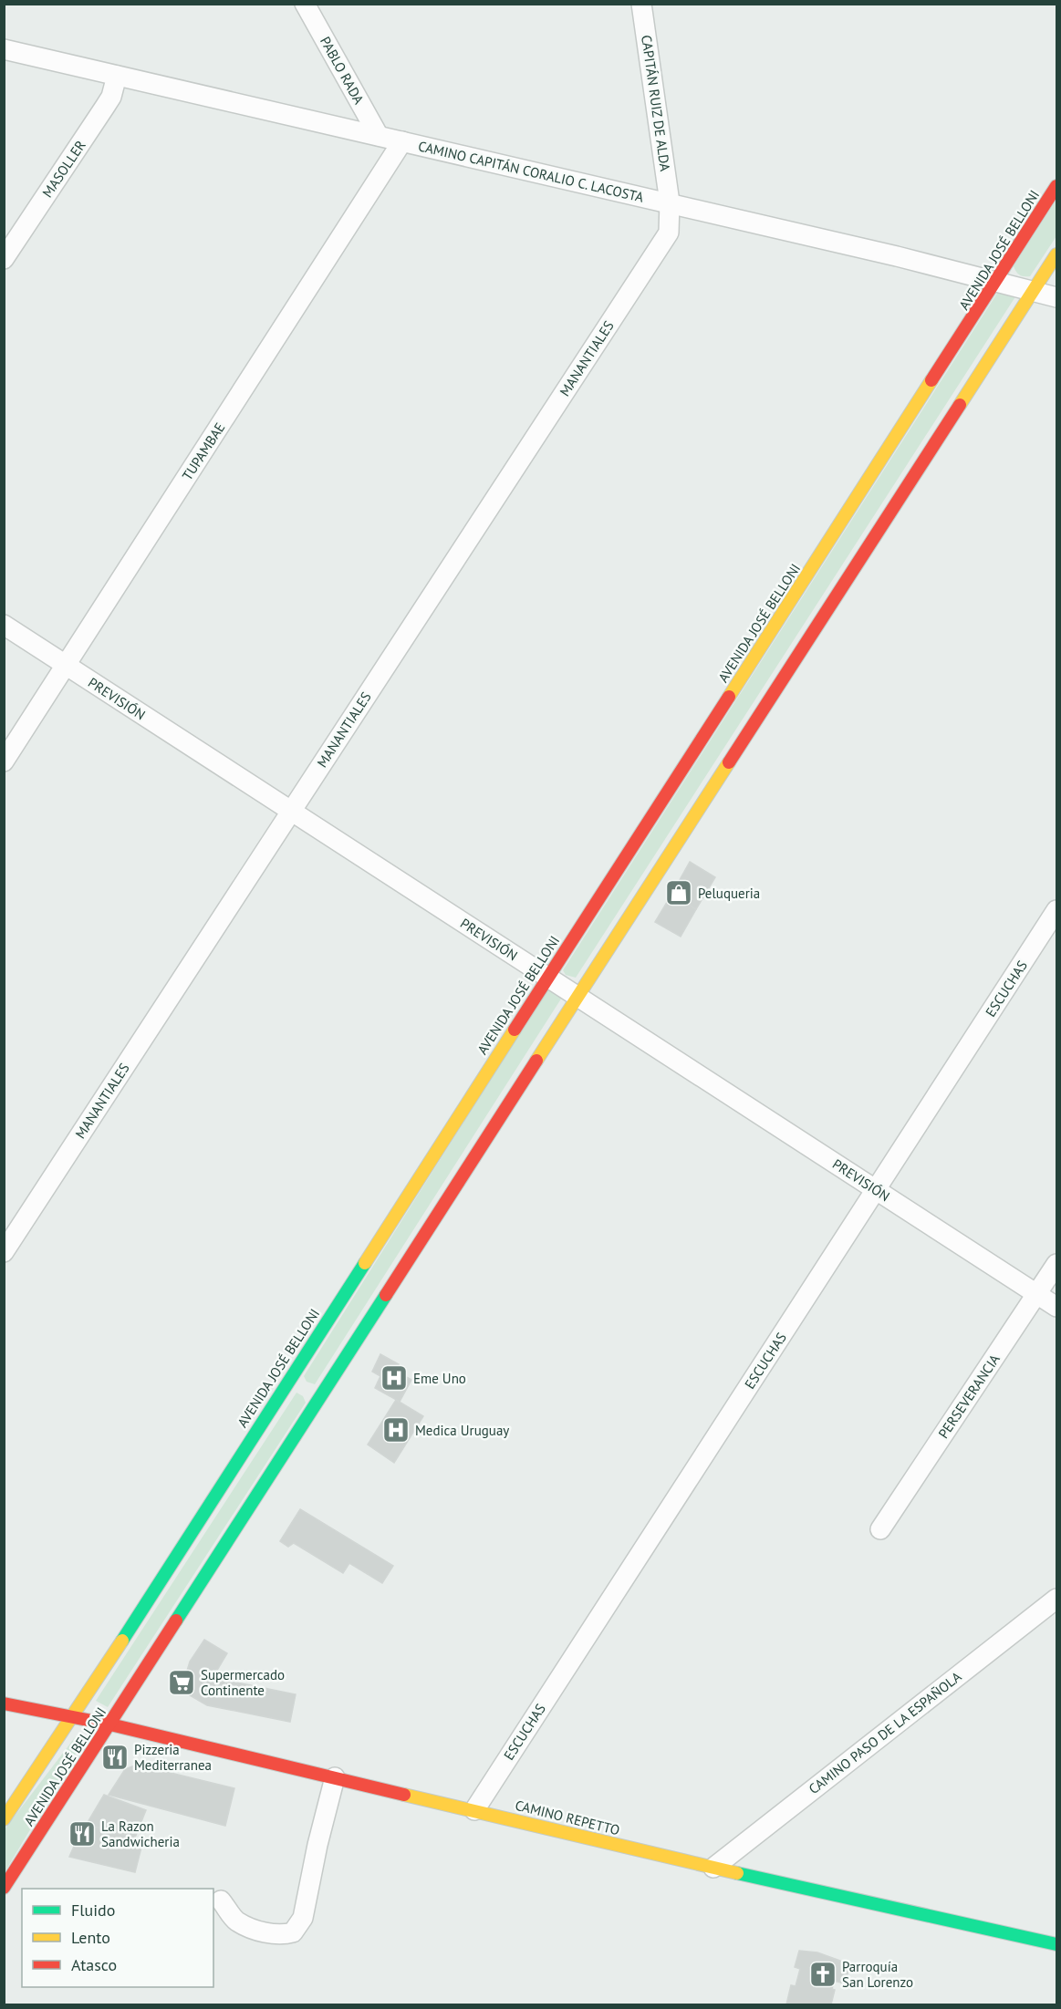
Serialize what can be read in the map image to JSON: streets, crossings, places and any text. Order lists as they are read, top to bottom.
{
  "streets": {
    "main road": ["AVENIDA JOSÉ BELLONI", "CAMINO REPETTO"],
    "street": [
      "PABLO RADA",
      "CAPITÁN RUIZ DE ALDA",
      "MASOLLER",
      "CAMINO CAPITÁN CORALIO C. LACOSTA",
      "MANANTIALES",
      "TUPAMBAE",
      "PREVISIÓN",
      "ESCUCHAS",
      "PERSEVERANCIA",
      "CAMINO PASO DE LA ESPAÑOLA"
    ]
  },
  "crossings": [
    ["PABLO RADA", "CAMINO CAPITÁN CORALIO C. LACOSTA"],
    ["CAPITÁN RUIZ DE ALDA", "CAMINO CAPITÁN CORALIO C. LACOSTA"],
    ["CAPITÁN RUIZ DE ALDA", "MANANTIALES"],
    ["MASOLLER", "CAMINO CAPITÁN CORALIO C. LACOSTA"],
    ["CAMINO CAPITÁN CORALIO C. LACOSTA", "AVENIDA JOSÉ BELLONI"],
    ["CAMINO CAPITÁN CORALIO C. LACOSTA", "MANANTIALES"],
    ["CAMINO CAPITÁN CORALIO C. LACOSTA", "TUPAMBAE"],
    ["AVENIDA JOSÉ BELLONI", "PREVISIÓN"],
    ["AVENIDA JOSÉ BELLONI", "CAMINO REPETTO"],
    ["MANANTIALES", "PREVISIÓN"],
    ["TUPAMBAE", "PREVISIÓN"],
    ["PREVISIÓN", "ESCUCHAS"],
    ["PREVISIÓN", "PERSEVERANCIA"],
    ["ESCUCHAS", "CAMINO REPETTO"],
    ["CAMINO PASO DE LA ESPAÑOLA", "CAMINO REPETTO"]
  ],
  "places": {
    "shop": ["Peluqueria"],
    "hospital": ["Eme Uno", "Medica Uruguay"],
    "supermarket": ["Supermercado Continente"],
    "restaurant": ["Pizzeria Mediterranea", "La Razon Sandwicheria"],
    "church": ["Parroquía San Lorenzo"]
  },
  "legend": ["Fluido", "Lento", "Atasco"]
}
